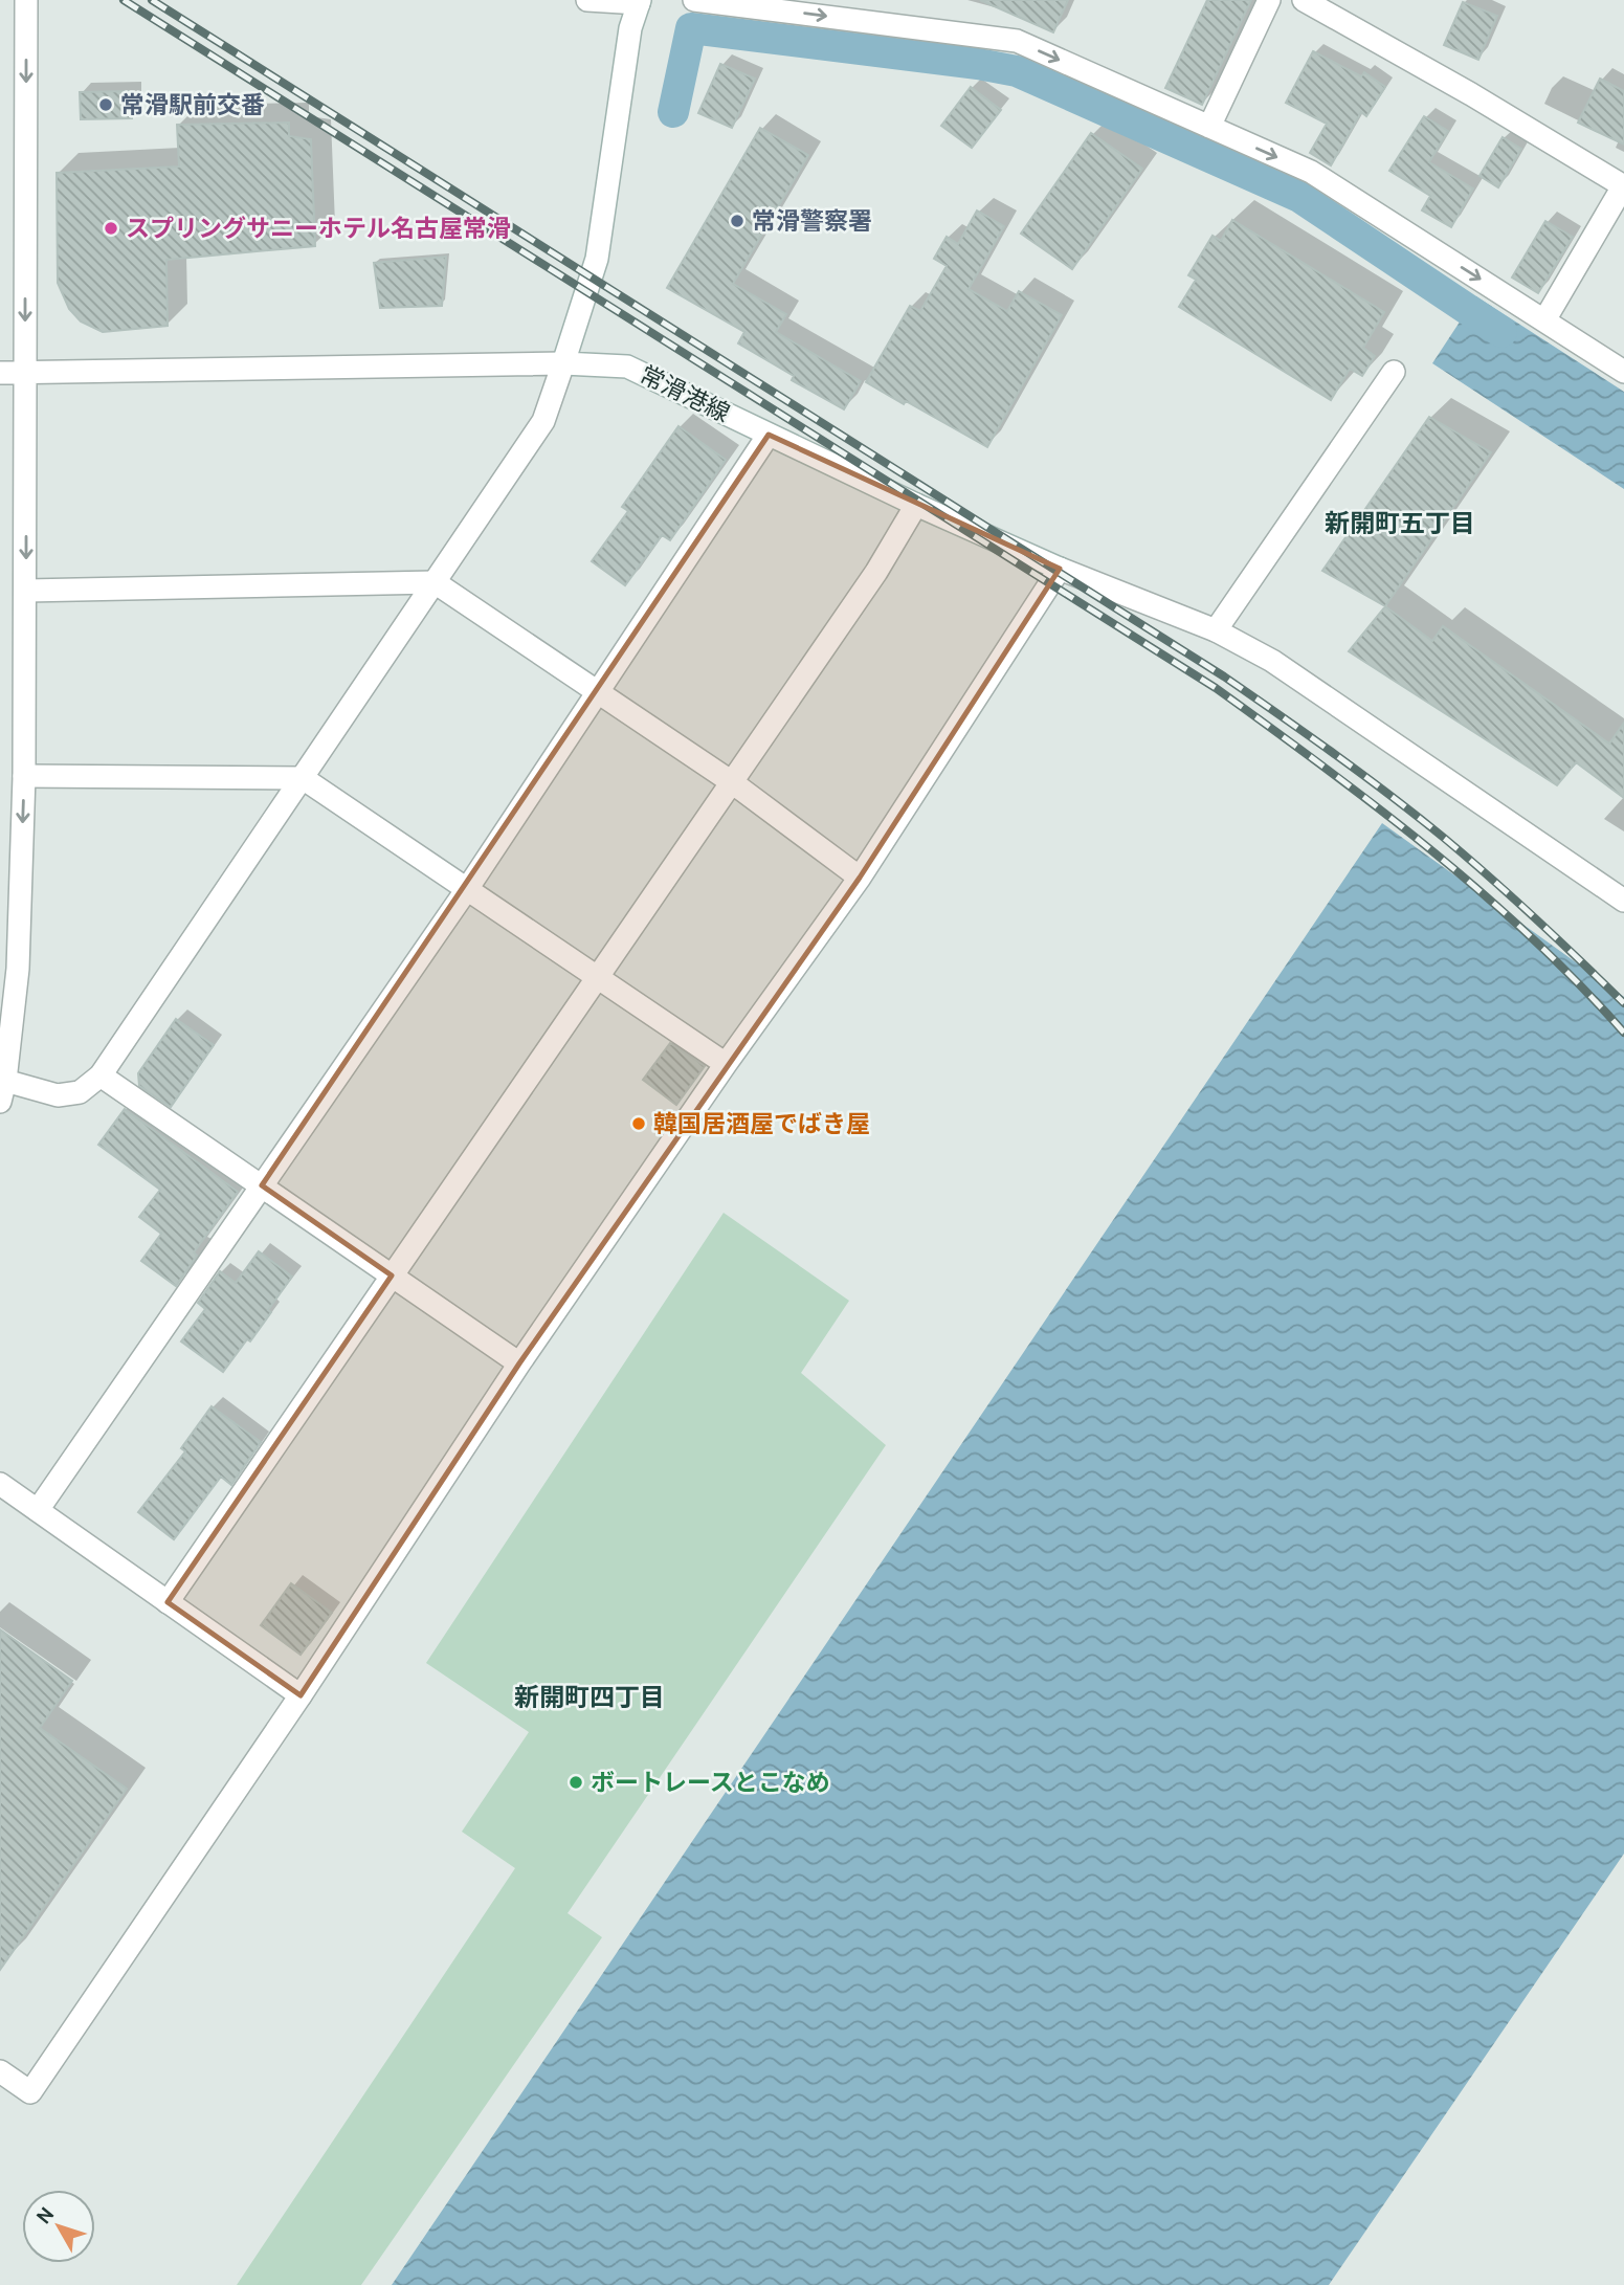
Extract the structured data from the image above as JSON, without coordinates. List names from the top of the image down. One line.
{"streets":{"street":["常滑港線"]},"districts":["新開町五丁目","新開町四丁目"],"places":["常滑駅前交番","常滑警察署","スプリングサニーホテル名古屋常滑","韓国居酒屋でばき屋","ボートレースとこなめ"],"north":"top left"}
